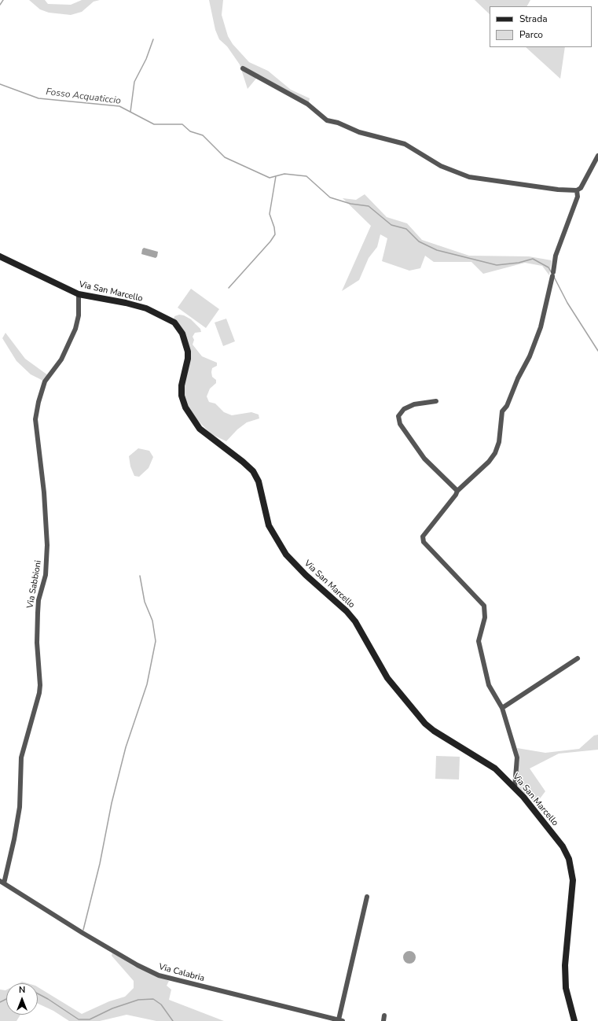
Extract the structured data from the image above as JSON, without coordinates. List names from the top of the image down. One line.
{"streets":{"main road":["Via San Marcello"],"street":["Via Sabbioni","Via Calabria"]},"crossings":[["Via San Marcello","Via Sabbioni"],["Via Sabbioni","Via Calabria"]],"water":["Fosso Acquaticcio"],"legend":["Strada","Parco"],"north":"top"}
